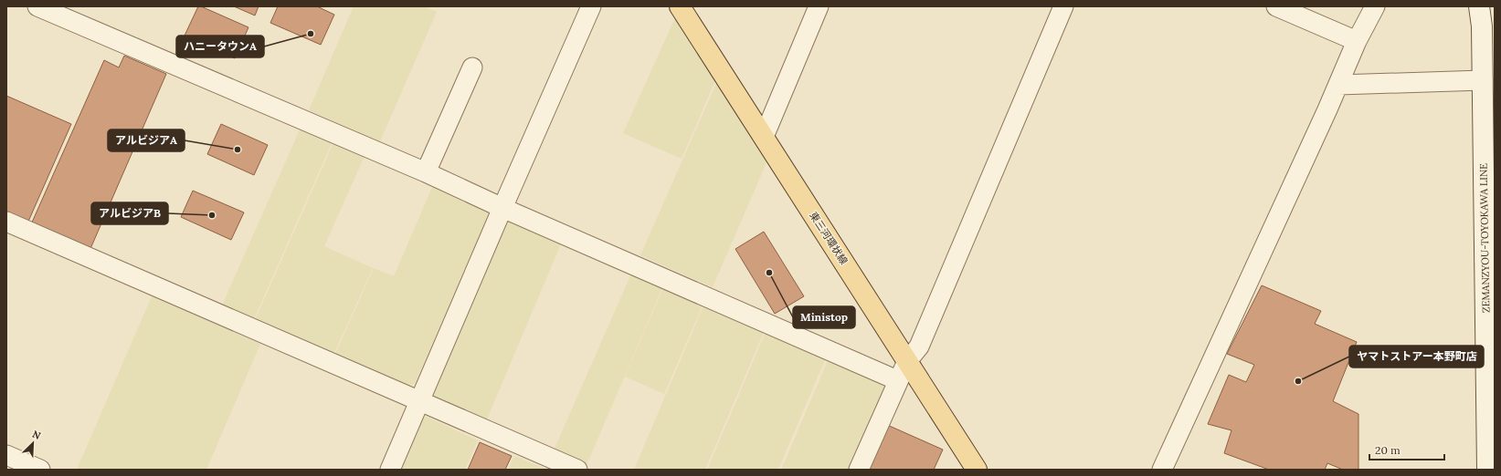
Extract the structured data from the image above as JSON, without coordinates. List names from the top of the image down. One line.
{"streets":{"main road":["東三河環状線","ZEMANZYOU-TOYOKAWA LINE"]},"places":["ハニータウンA","アルビジアA","アルビジアB","Ministop","ヤマトストアー本野町店"],"scale_bar":"20 m","north":"top right"}
